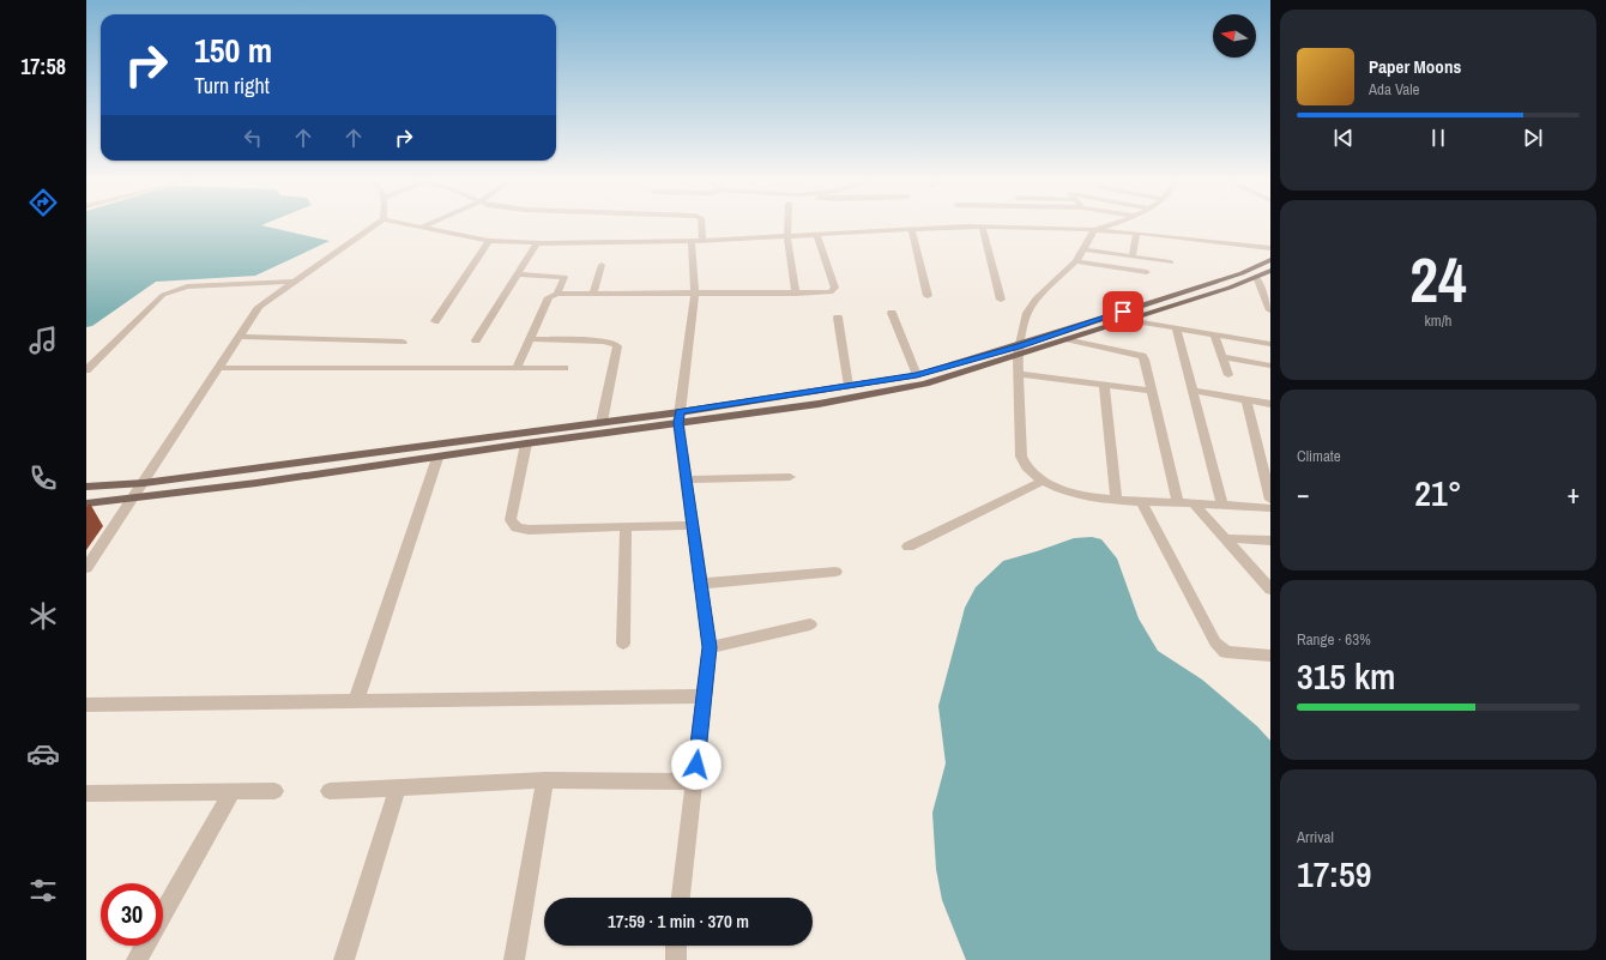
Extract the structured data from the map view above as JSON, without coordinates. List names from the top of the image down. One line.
{"north":"left","page":{"tabs":"17:58","turn":["150 m","Turn right"],"song":["Paper Moons","Ada Vale"],"tile":[["24","km/h"],"Climate",["Range · 63%","315 km"],["Arrival","17:59"]],"heat":["−","21°","+"],"limit":"30","trip":"17:59 · 1 min · 370 m"}}
